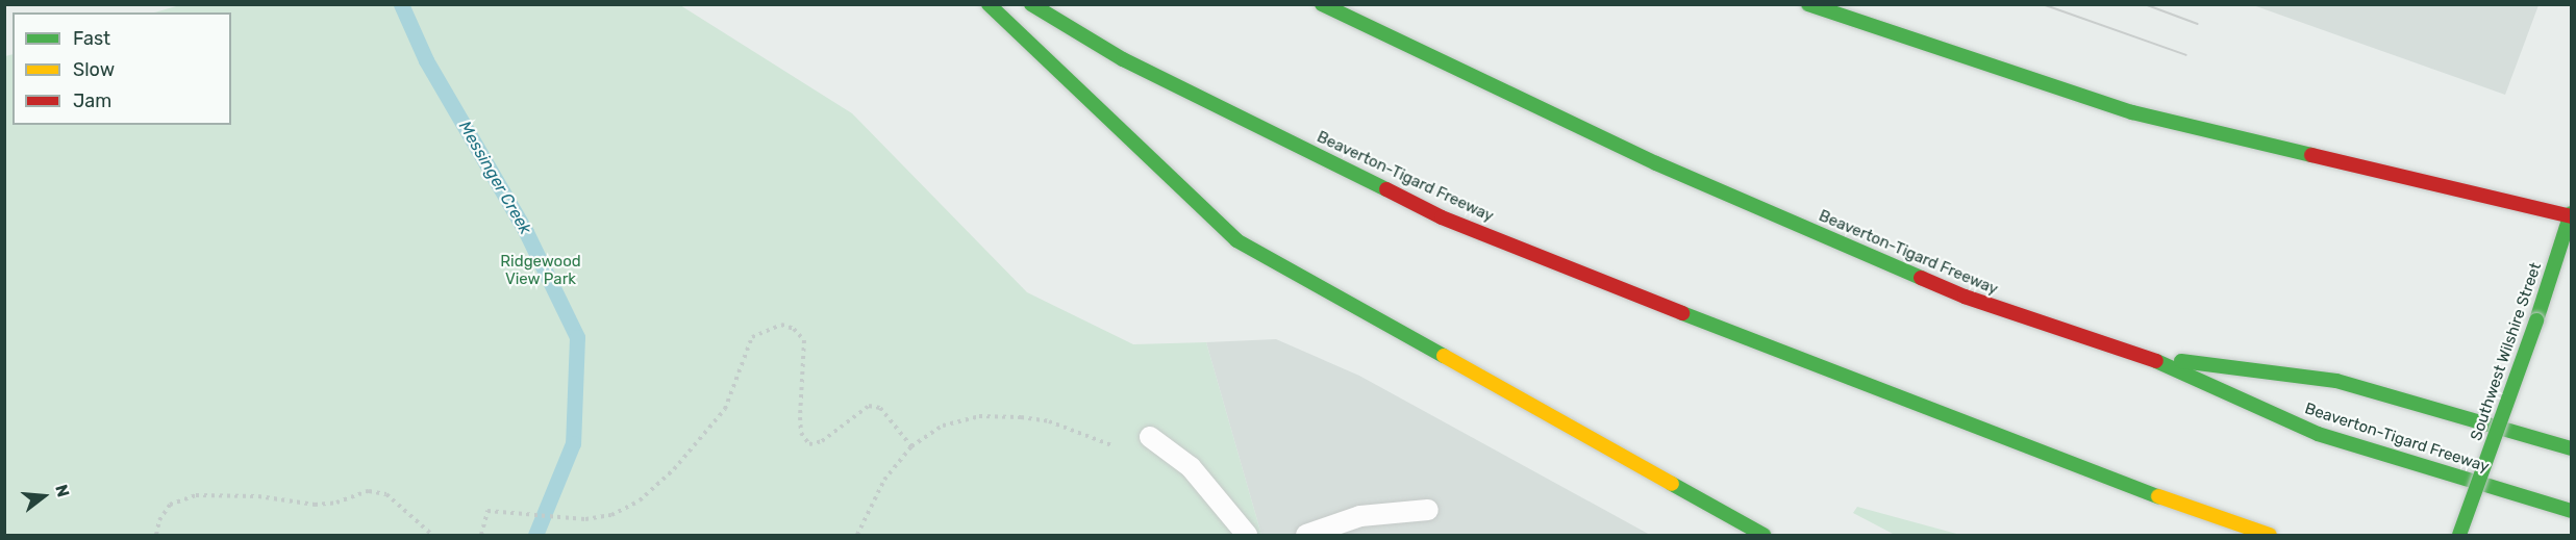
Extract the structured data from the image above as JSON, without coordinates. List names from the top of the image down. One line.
{"streets":{"main road":["Beaverton-Tigard Freeway","Southwest Wilshire Street"]},"water":["Messinger Creek"],"parks":["Ridgewood View Park"],"legend":["Fast","Slow","Jam"],"north":"right"}
